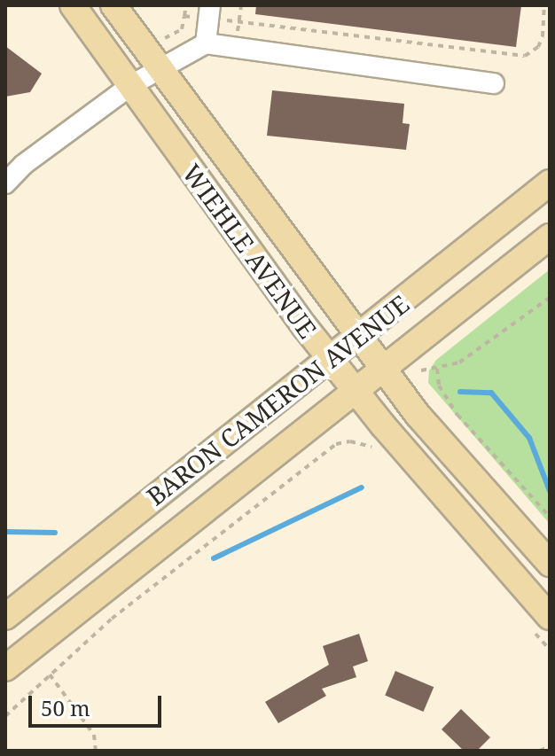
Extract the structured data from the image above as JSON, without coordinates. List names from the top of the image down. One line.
{"streets":{"main road":["WIEHLE AVENUE","BARON CAMERON AVENUE"]},"crossings":[["WIEHLE AVENUE","BARON CAMERON AVENUE"]],"scale_bar":"50 m"}
